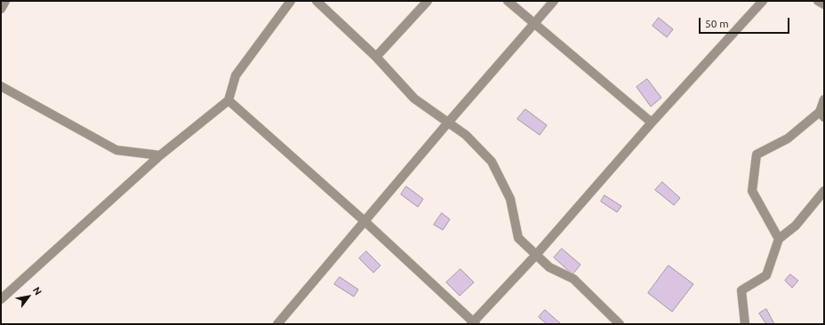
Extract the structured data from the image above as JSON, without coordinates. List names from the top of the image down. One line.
{"scale_bar":"50 m","north":"top right"}
